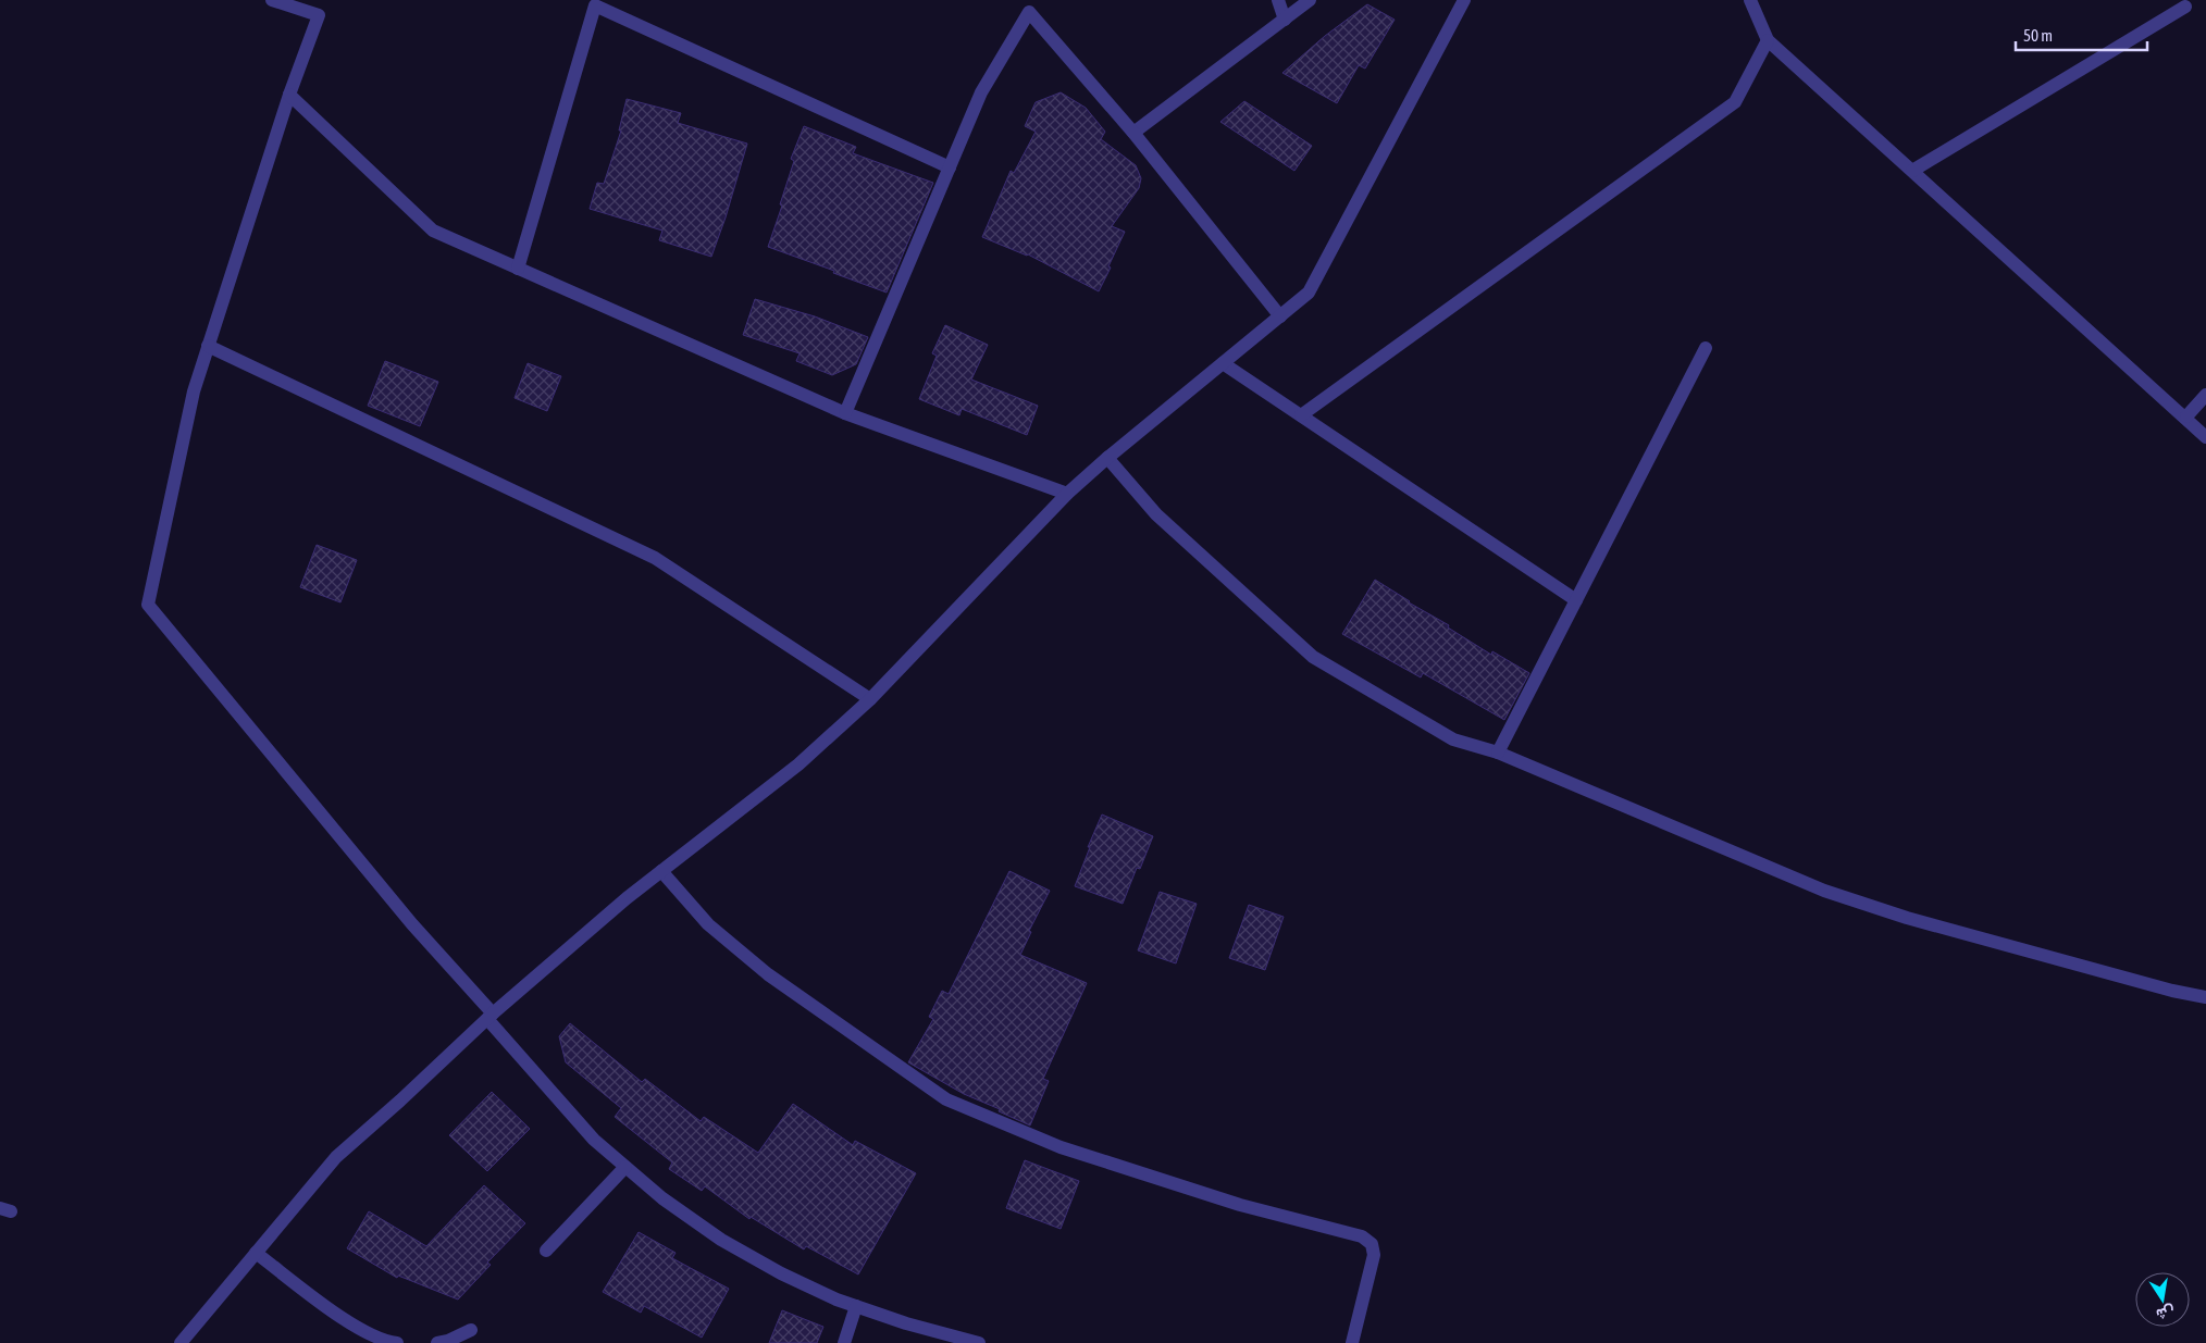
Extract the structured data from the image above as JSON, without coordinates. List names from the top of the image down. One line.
{"scale_bar":"50 m","north":"bottom"}
